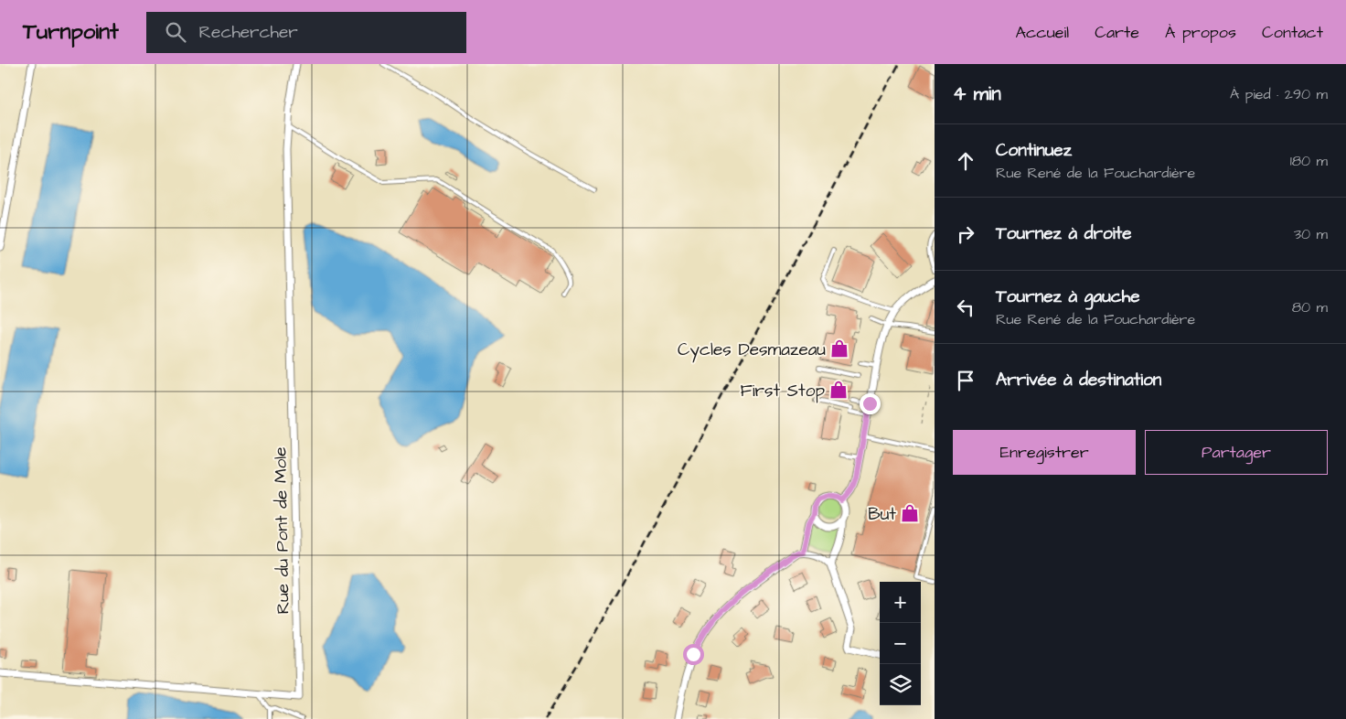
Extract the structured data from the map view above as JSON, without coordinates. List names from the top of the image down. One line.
{"streets":{"street":["Rue du Pont de Mole"]},"places":{"shop":["Cycles Desmazeau","First Stop","But"]},"page":{"header":"Turnpoint","search":"Rechercher","nav":["Accueil","Carte","À propos","Contact"],"heading":["4 min","À pied · 290 m"],"list":[["Continuez","Rue René de la Fouchardière","180 m"],["Tournez à droite","30 m"],["Tournez à gauche","Rue René de la Fouchardière","80 m"],"Arrivée à destination"],"buttons":["Enregistrer","Partager"],"map_buttons":["+","−"]}}
